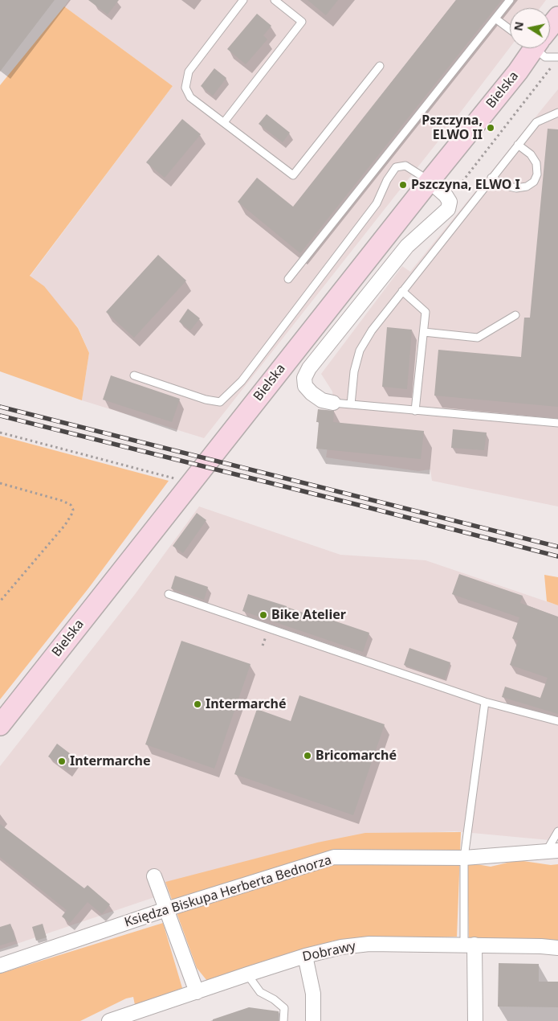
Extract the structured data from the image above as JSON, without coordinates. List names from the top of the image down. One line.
{"streets":{"main road":["Bielska"],"street":["Księdza Biskupa Herberta Bednorza","Dobrawy"]},"places":["Pszczyna, ELWO II","Pszczyna, ELWO I","Bike Atelier","Intermarché","Bricomarché","Intermarche"],"north":"left"}
